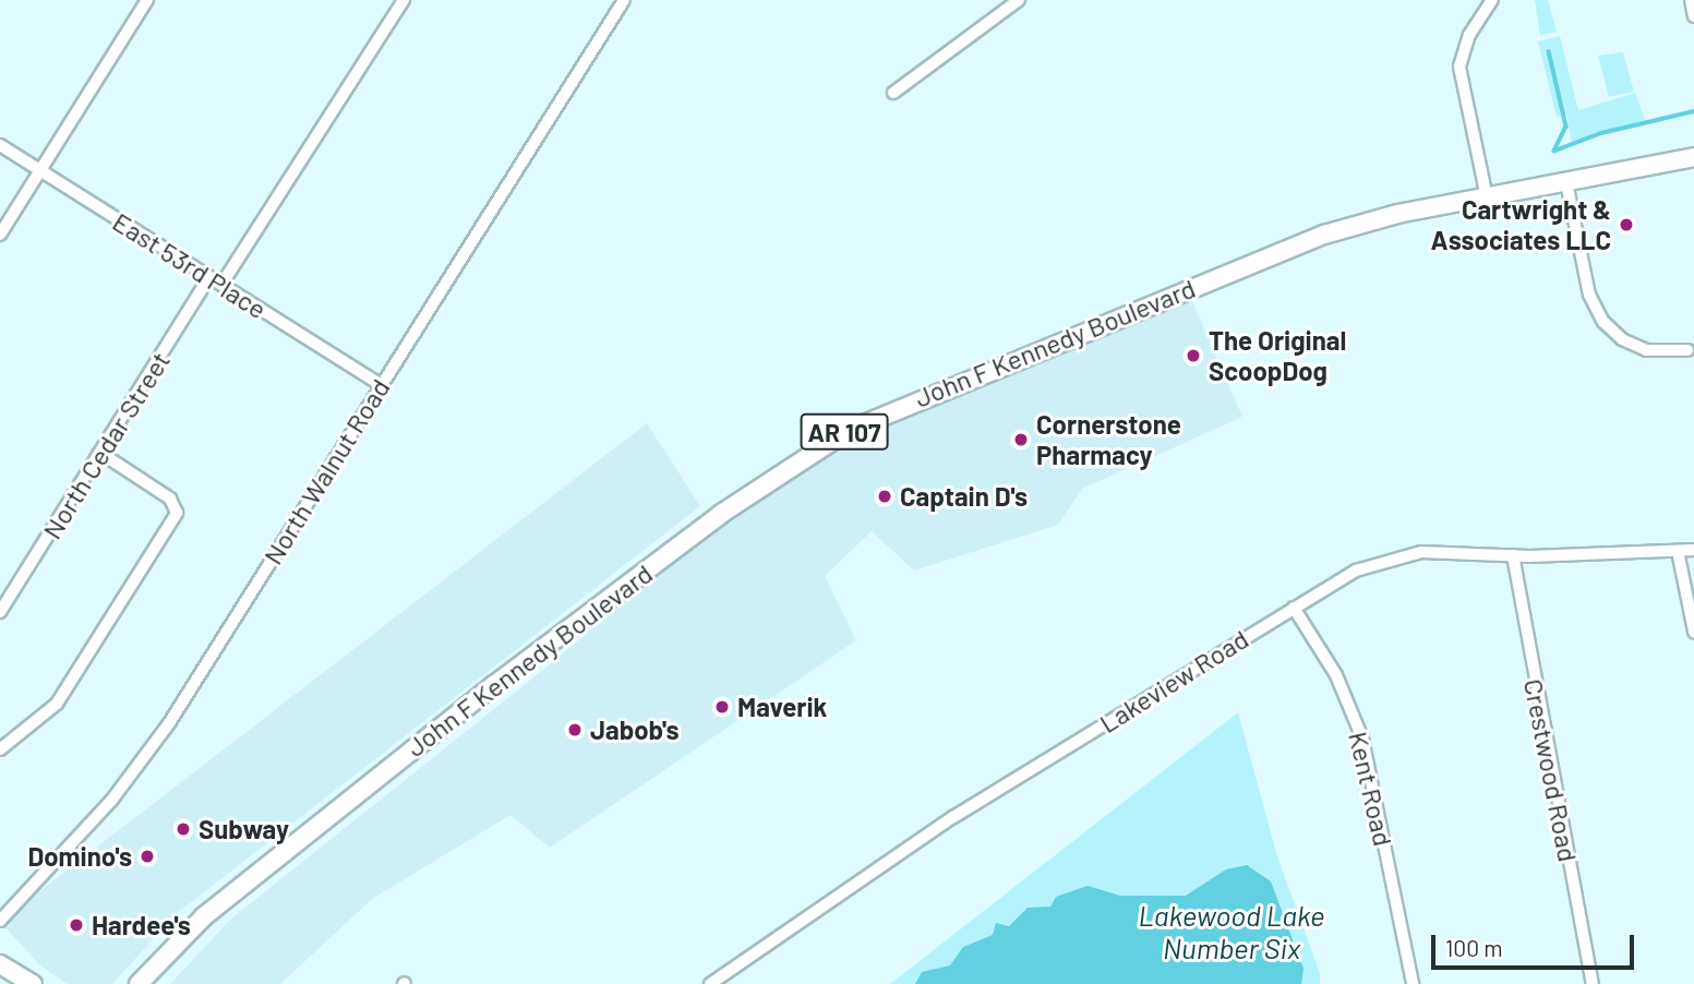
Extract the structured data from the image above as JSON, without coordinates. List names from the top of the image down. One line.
{"streets":{"main road":["John F Kennedy Boulevard","AR 107"],"street":["East 53rd Place","North Cedar Street","North Walnut Road","Lakeview Road","Crestwood Road","Kent Road"]},"crossings":[["East 53rd Place","North Cedar Street"],["East 53rd Place","North Walnut Road"],["Lakeview Road","Crestwood Road"],["Lakeview Road","Kent Road"]],"water":["Lakewood Lake Number Six"],"places":["Cartwright & Associates LLC","The Original ScoopDog","Cornerstone Pharmacy","Captain D's","Maverik","Jabob's","Subway","Domino's","Hardee's"],"scale_bar":"100 m"}
